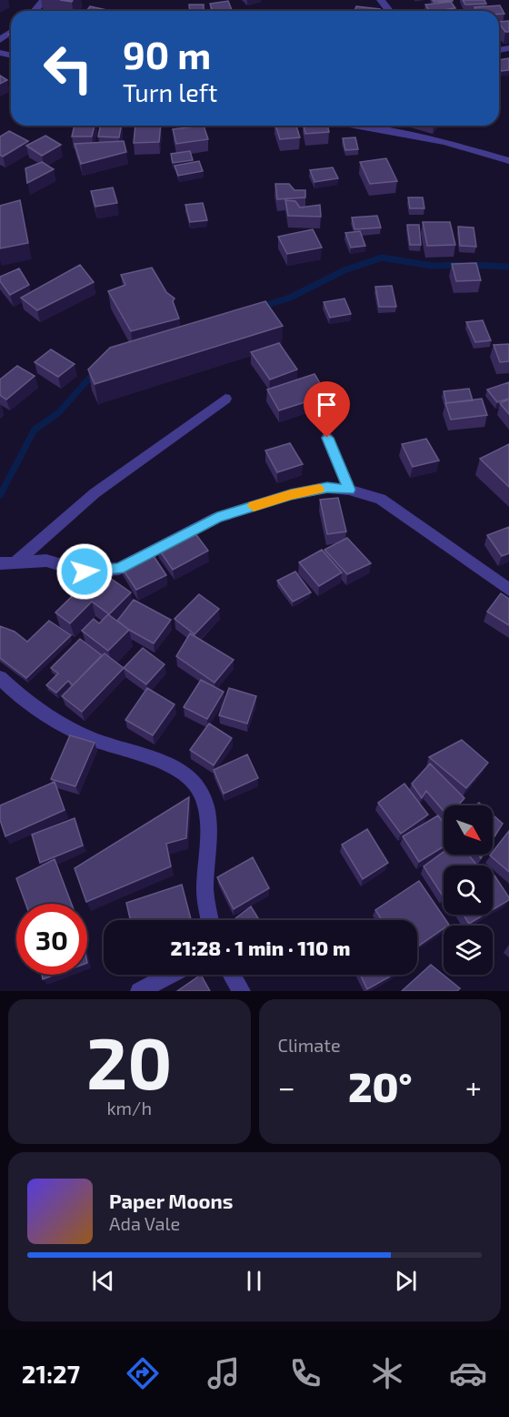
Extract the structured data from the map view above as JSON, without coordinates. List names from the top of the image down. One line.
{"north":"bottom right","page":{"turn":["90 m","Turn left"],"limit":"30","trip":"21:28 · 1 min · 110 m","tile":[["20","km/h"],"Climate"],"heat":["−","20°","+"],"song":["Paper Moons","Ada Vale"],"tabs":"21:27"}}
